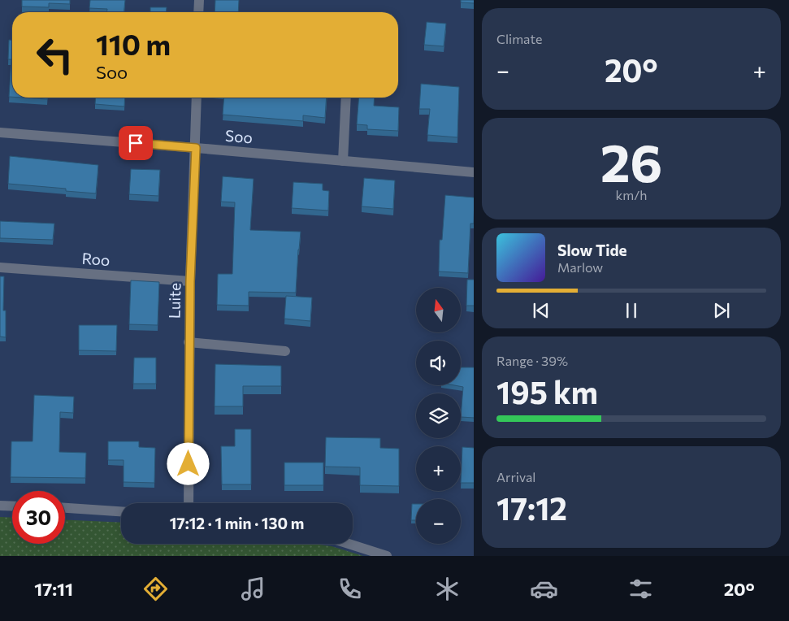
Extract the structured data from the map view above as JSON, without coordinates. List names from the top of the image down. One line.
{"streets":{"street":["Soo","Roo","Luite"]},"crossings":[["Soo","Luite"],["Roo","Luite"]],"north":"top","page":{"tile":["Climate",["26","km/h"],["Range · 39%","195 km"],["Arrival","17:12"]],"turn":["110 m","Soo"],"heat":["−","20°","+"],"song":["Slow Tide","Marlow"],"map_buttons":["+","−"],"limit":"30","trip":"17:12 · 1 min · 130 m","tabs":["17:11","20°"]}}
